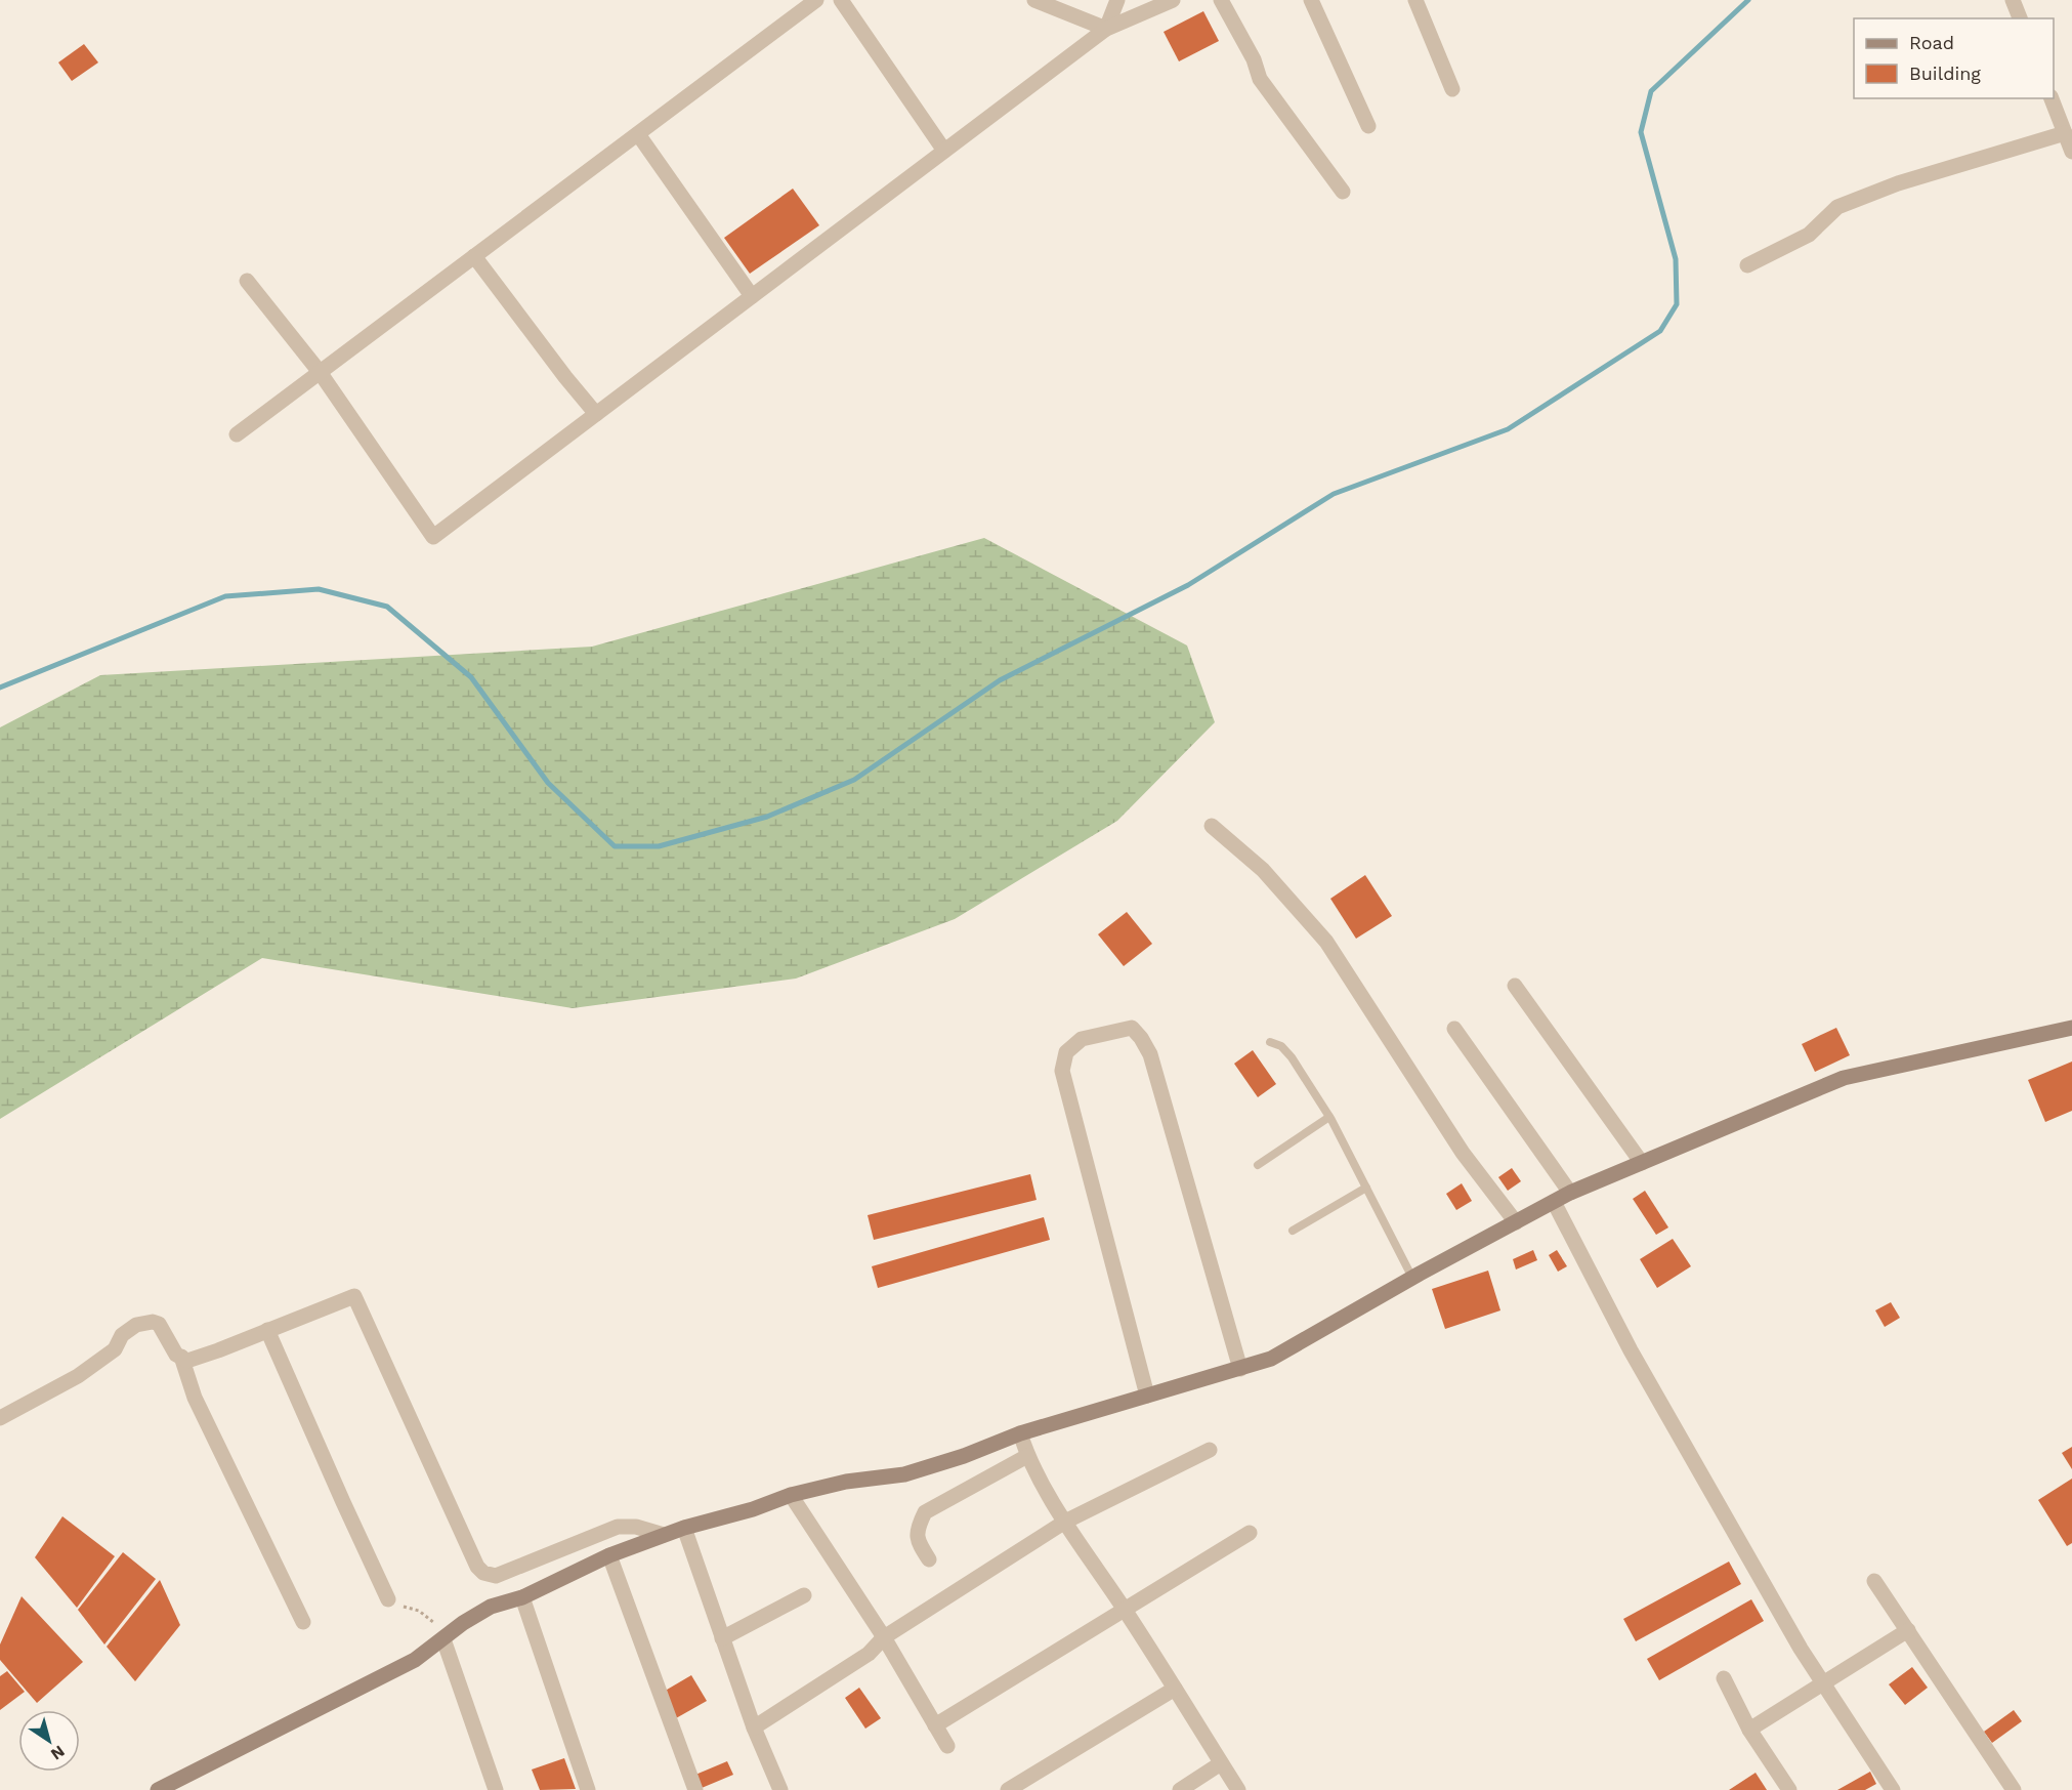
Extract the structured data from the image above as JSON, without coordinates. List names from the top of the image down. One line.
{"legend":["Road","Building"],"north":"bottom right"}
